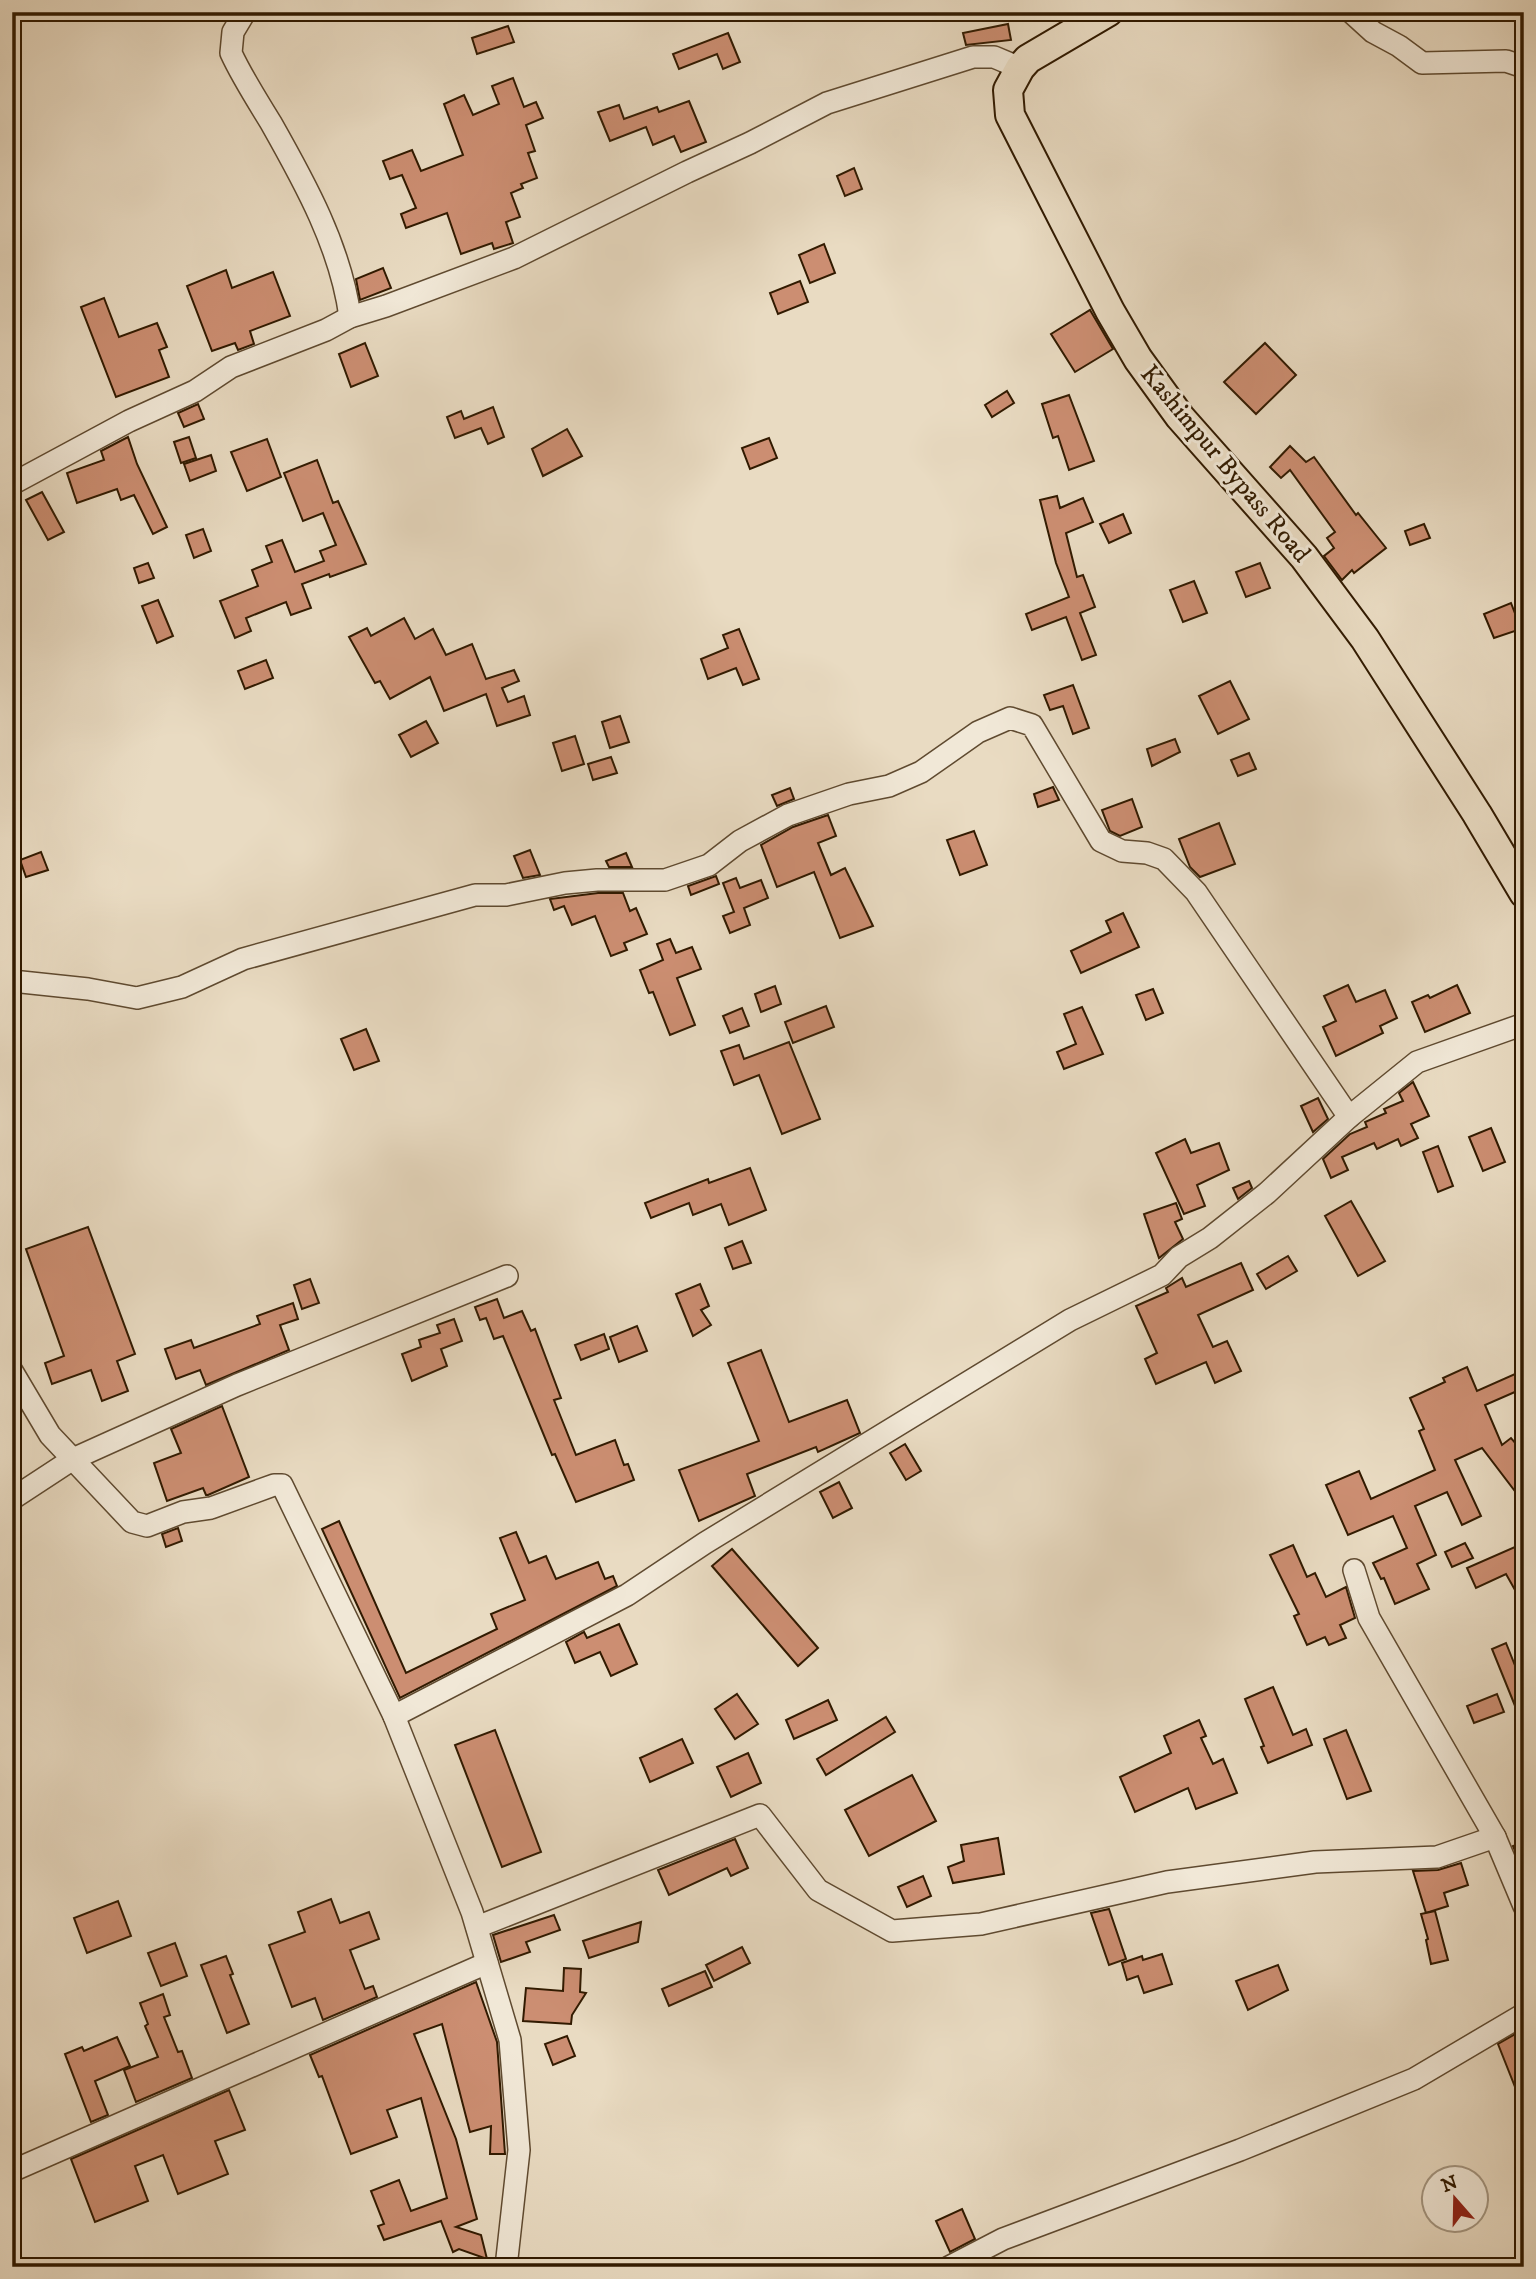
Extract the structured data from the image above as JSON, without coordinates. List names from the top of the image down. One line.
{"streets":{"main road":["Kashimpur Bypass Road"]},"north":"top"}
